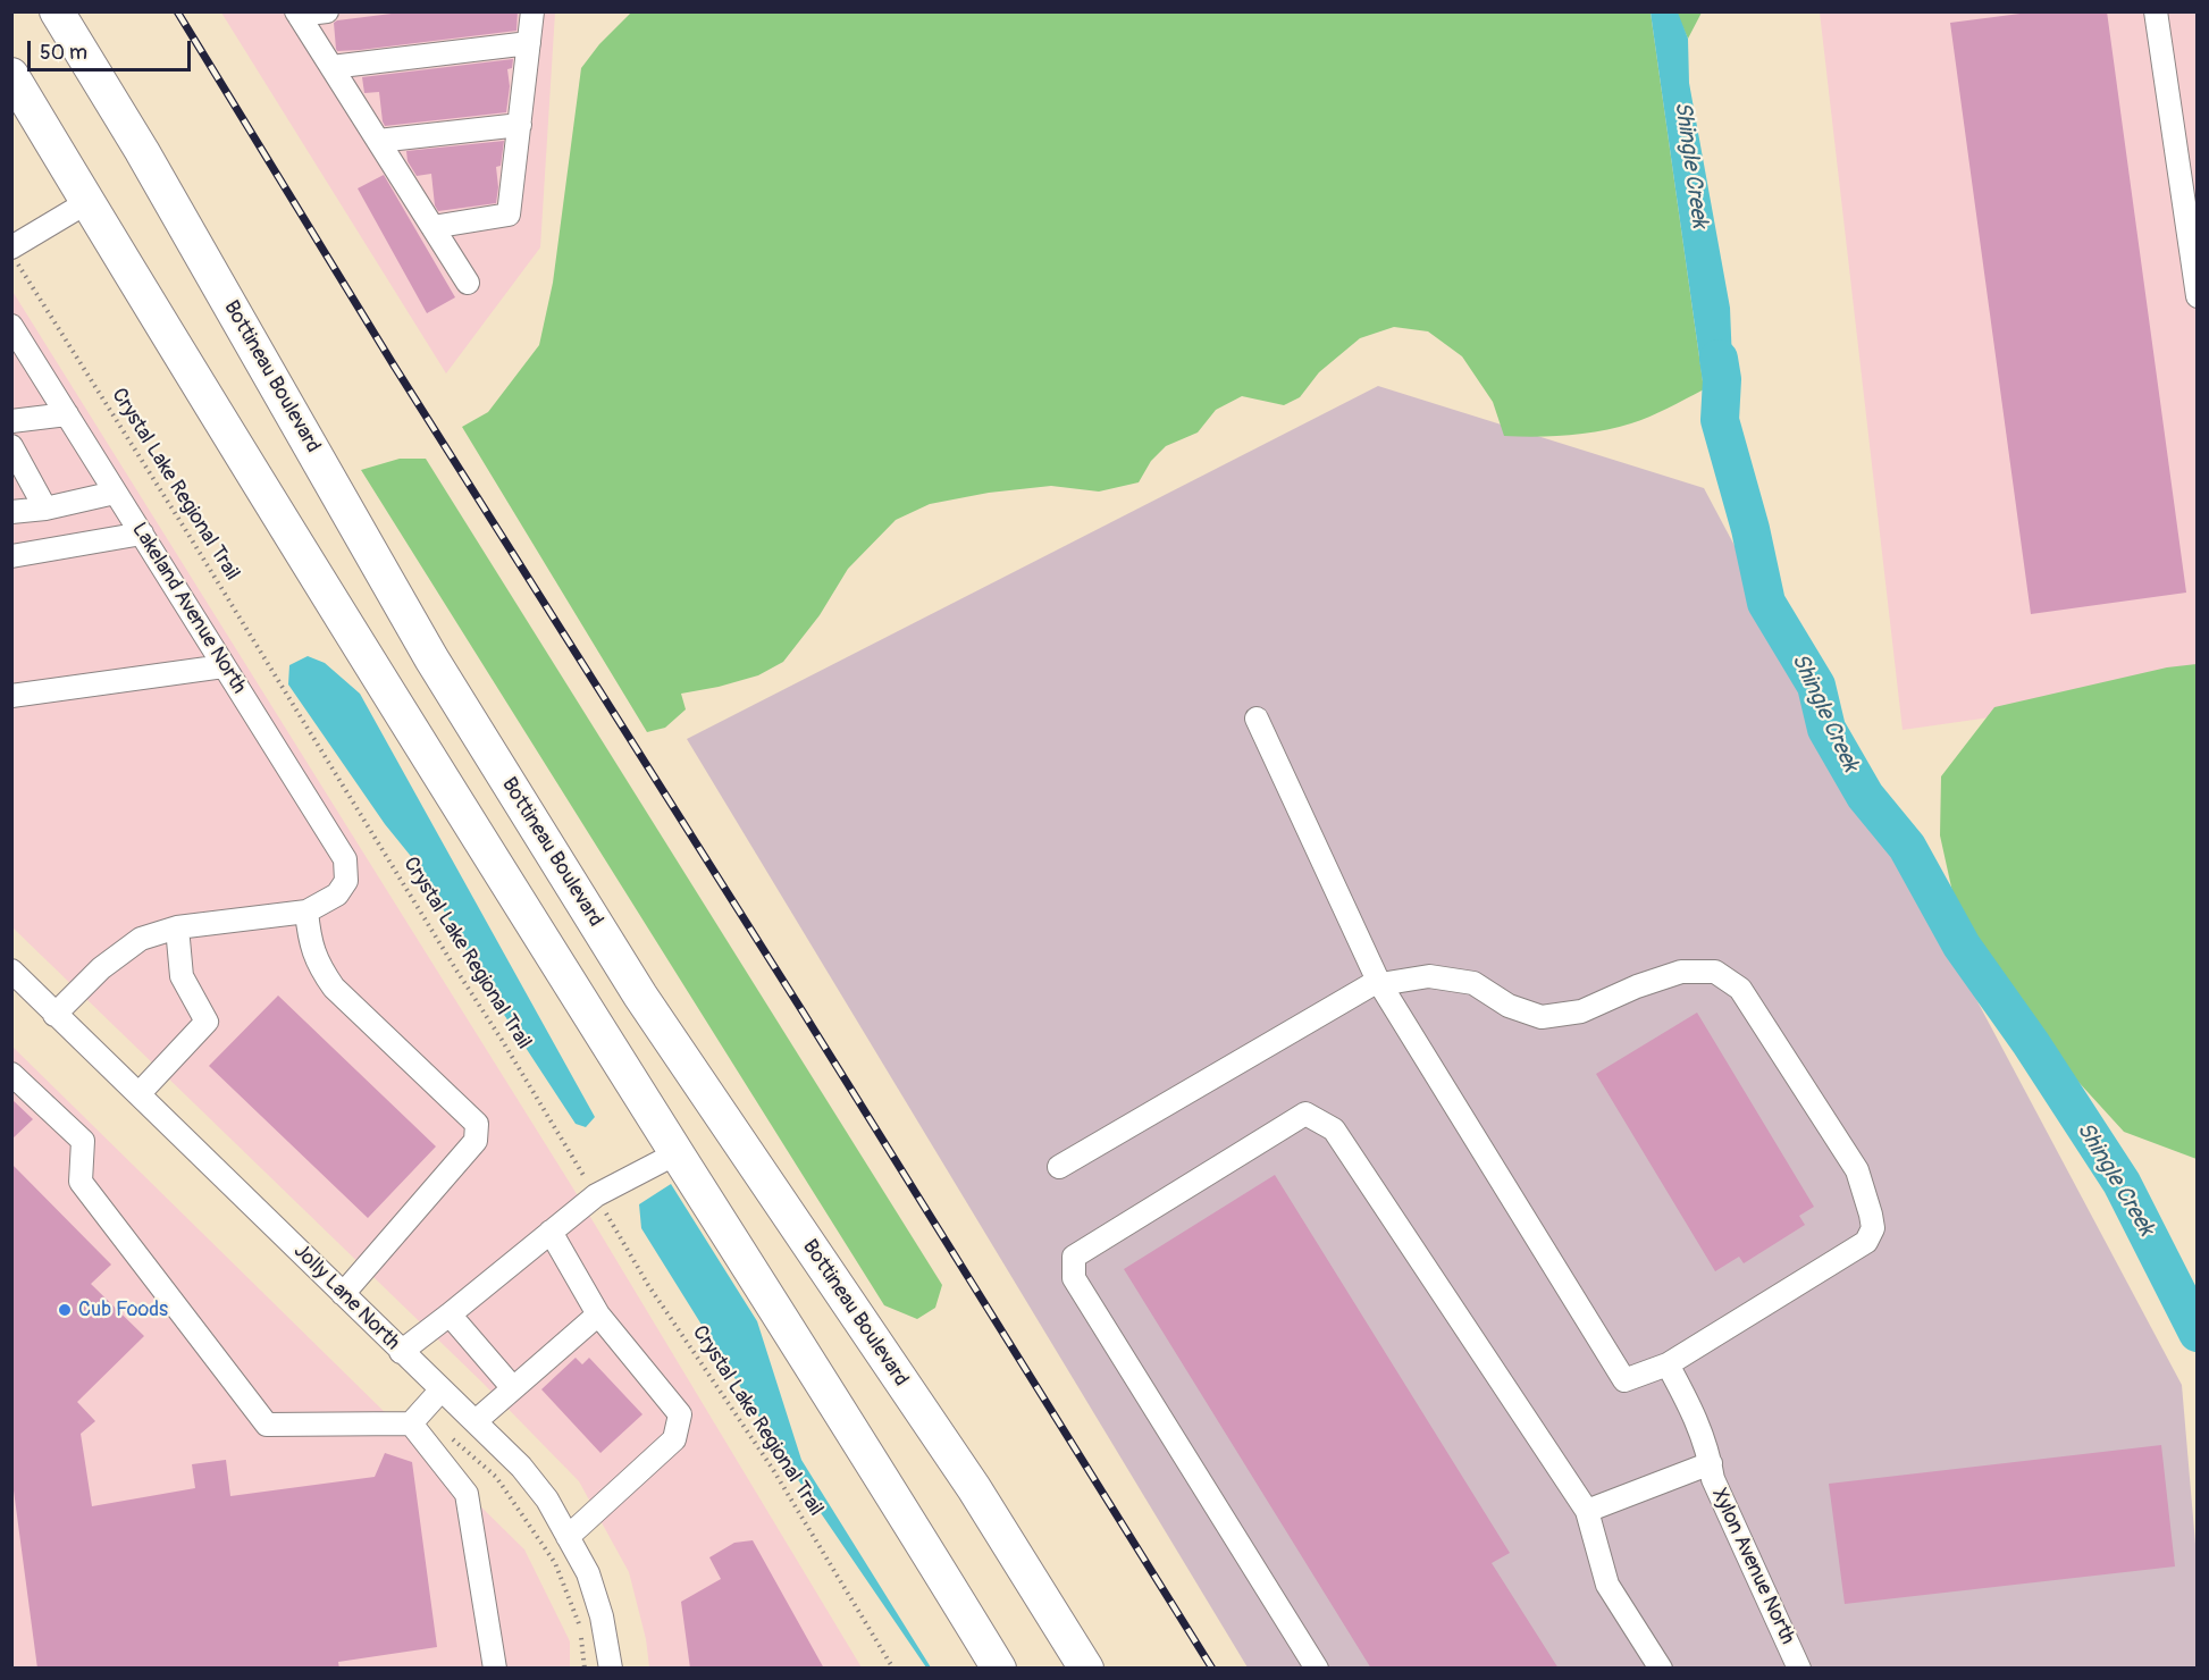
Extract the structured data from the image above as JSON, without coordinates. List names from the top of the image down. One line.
{"streets":{"highway":["Bottineau Boulevard"],"street":["Lakeland Avenue North","Jolly Lane North","Xylon Avenue North"],"path":["Crystal Lake Regional Trail"]},"water":["Shingle Creek"],"places":["Cub Foods"],"scale_bar":"50 m"}
